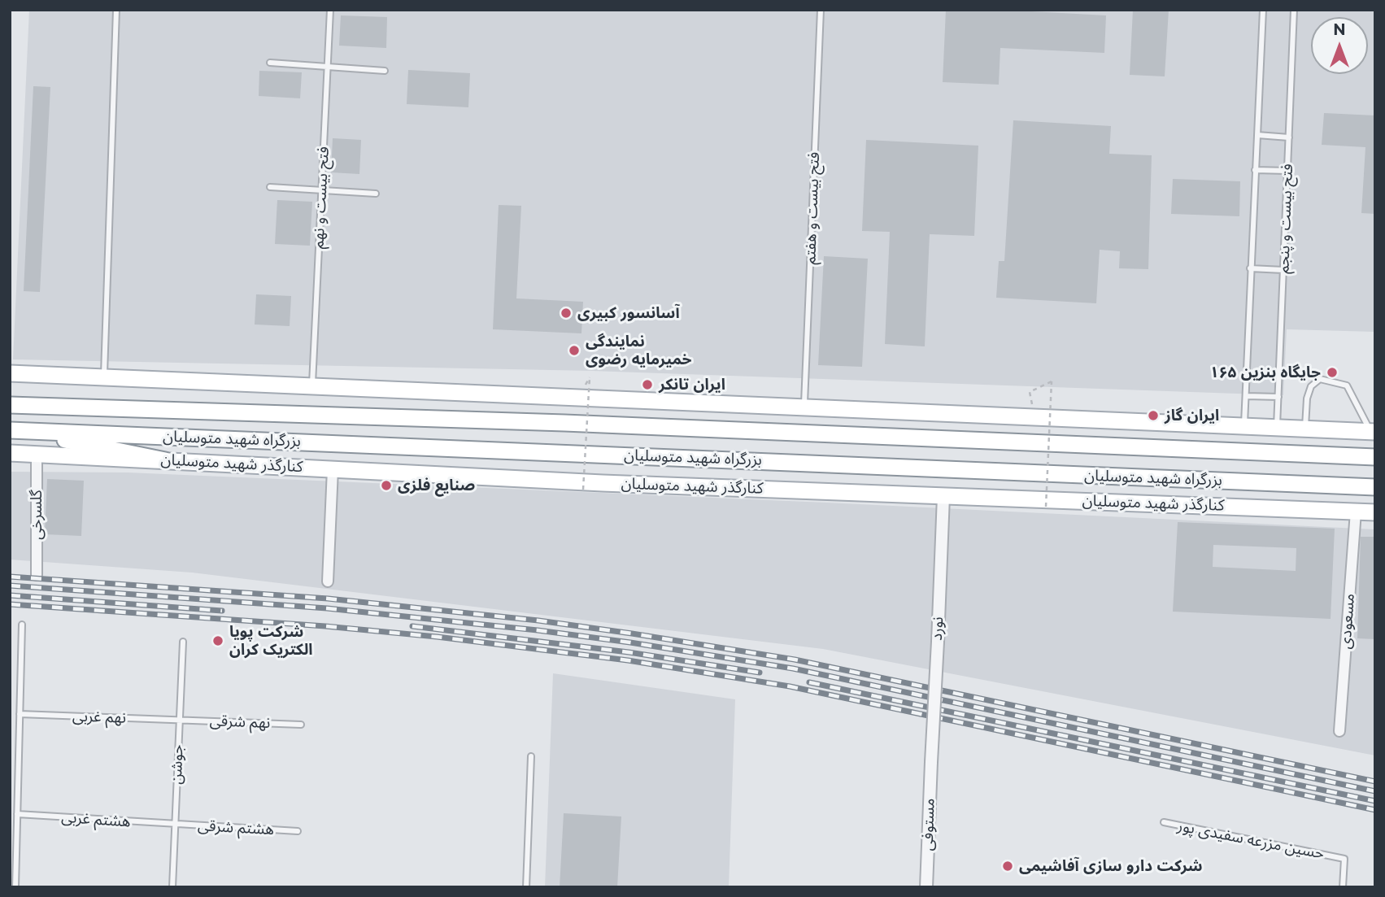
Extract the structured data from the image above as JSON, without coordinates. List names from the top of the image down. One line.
{"streets":{"main road":["بزرگراه شهید متوسلیان","کنارگذر شهید متوسلیان"],"street":["گلسرخی","مسعودی","نورد","مستوفی"],"lane":["فتح بیست و نهم","فتح بیست و هفتم","فتح بیست و پنجم","نهم غربی","نهم شرقی","جوشن","هشتم غربی","هشتم شرقی","حسین مزرعه سفیدی پور"]},"crossings":[["کنارگذر شهید متوسلیان","گلسرخی"],["کنارگذر شهید متوسلیان","مسعودی"],["کنارگذر شهید متوسلیان","نورد"],["نورد","مستوفی"],["نهم غربی","نهم شرقی"],["نهم غربی","جوشن"],["نهم شرقی","جوشن"],["جوشن","هشتم غربی"],["جوشن","هشتم شرقی"],["هشتم غربی","هشتم شرقی"]],"places":["آسانسور کبیری","نمایندگی خمیرمایه رضوی","جایگاه بنزین ۱۶۵","ایران تانکر","ایران گاز","صنایع فلزی","شرکت پویا الکتریک کران","شرکت دارو سازی آفاشیمی"],"north":"top"}
